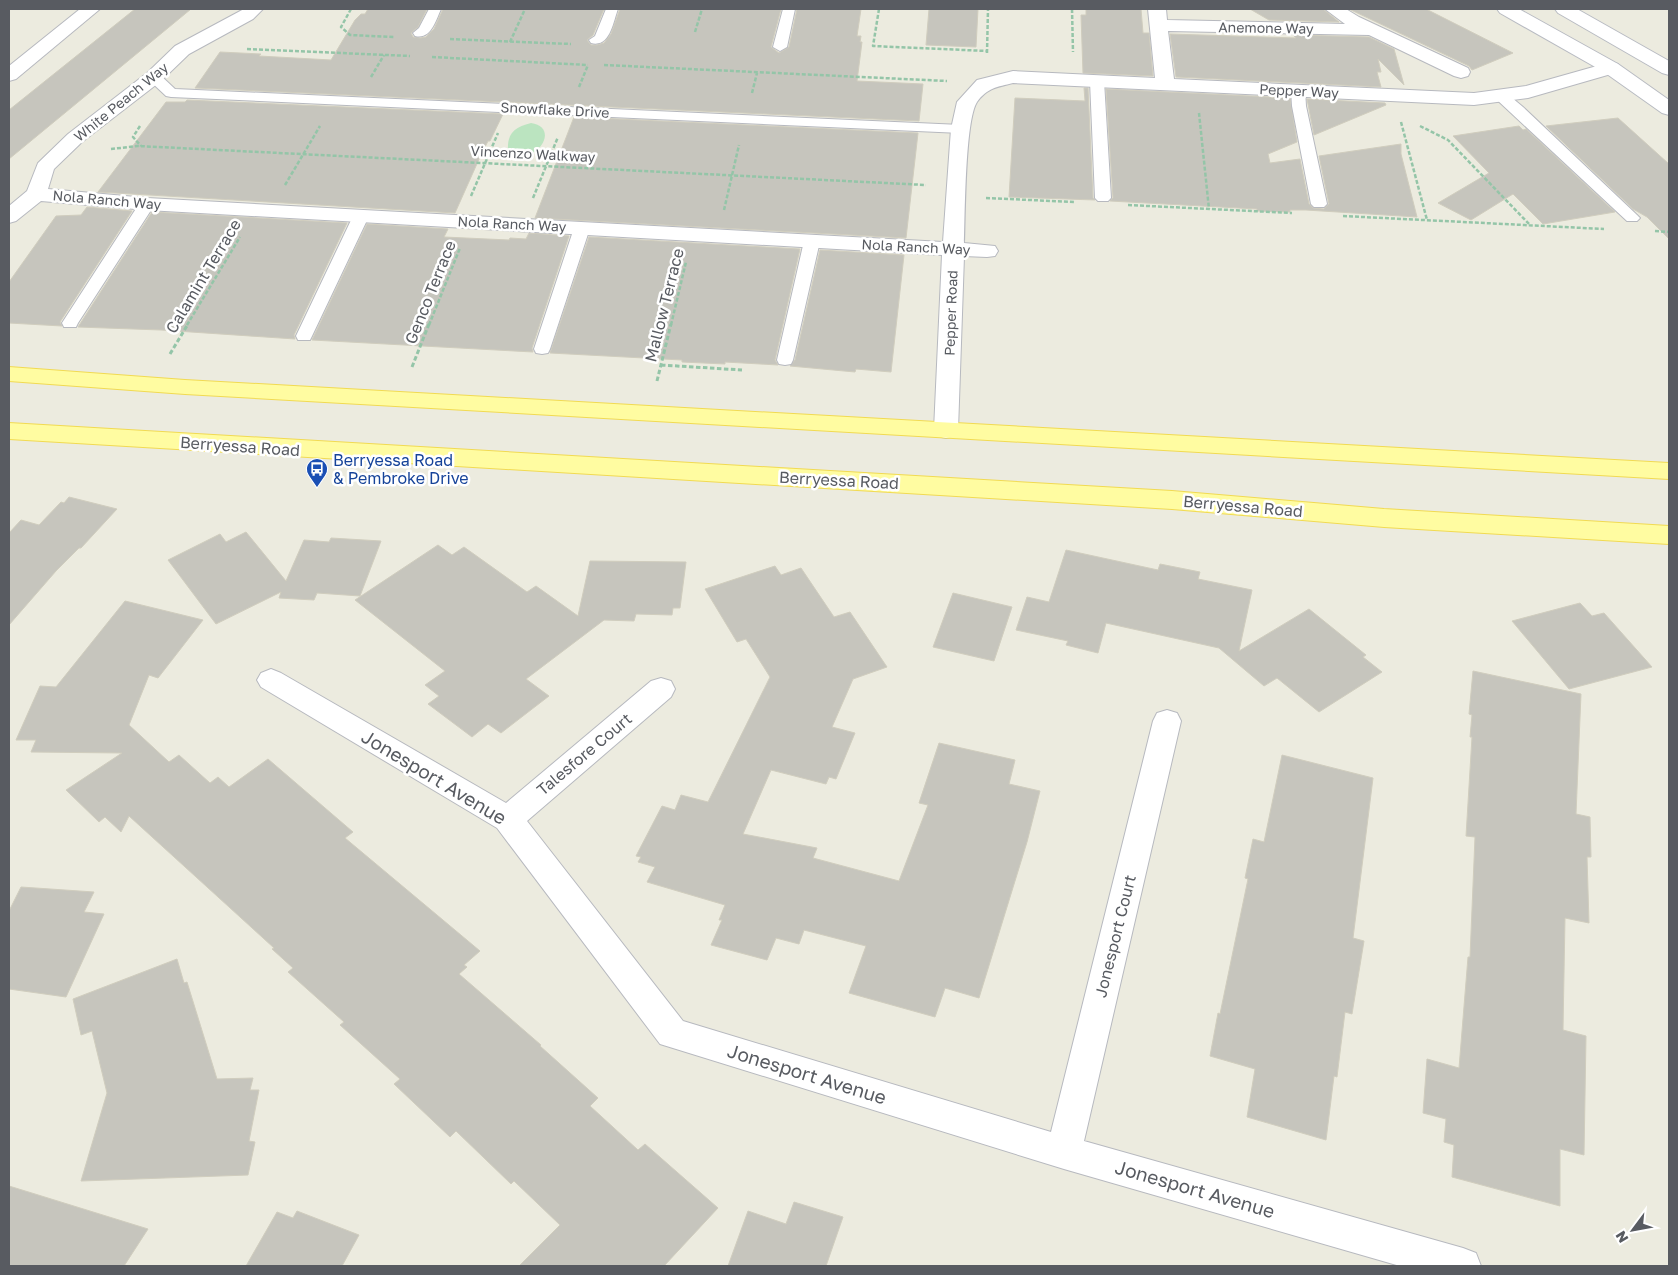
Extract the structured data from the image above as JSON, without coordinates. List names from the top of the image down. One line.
{"streets":{"main road":["Berryessa Road"],"street":["Anemone Way","Pepper Way","White Peach Way","Nola Ranch Way","Pepper Road","Talesfore Court","Jonesport Avenue","Jonesport Court"],"lane":["Snowflake Drive"],"path":["Vincenzo Walkway","Calamint Terrace","Genco Terrace","Mallow Terrace"]},"crossings":[["Pepper Way","Pepper Road"],["White Peach Way","Snowflake Drive"],["White Peach Way","Nola Ranch Way"],["Snowflake Drive","Calamint Terrace"],["Snowflake Drive","Pepper Road"],["Vincenzo Walkway","Calamint Terrace"],["Nola Ranch Way","Calamint Terrace"],["Nola Ranch Way","Mallow Terrace"],["Nola Ranch Way","Pepper Road"],["Talesfore Court","Jonesport Avenue"],["Jonesport Avenue","Jonesport Court"]],"places":{"bus stop":["Berryessa Road & Pembroke Drive"]},"north":"bottom left"}
